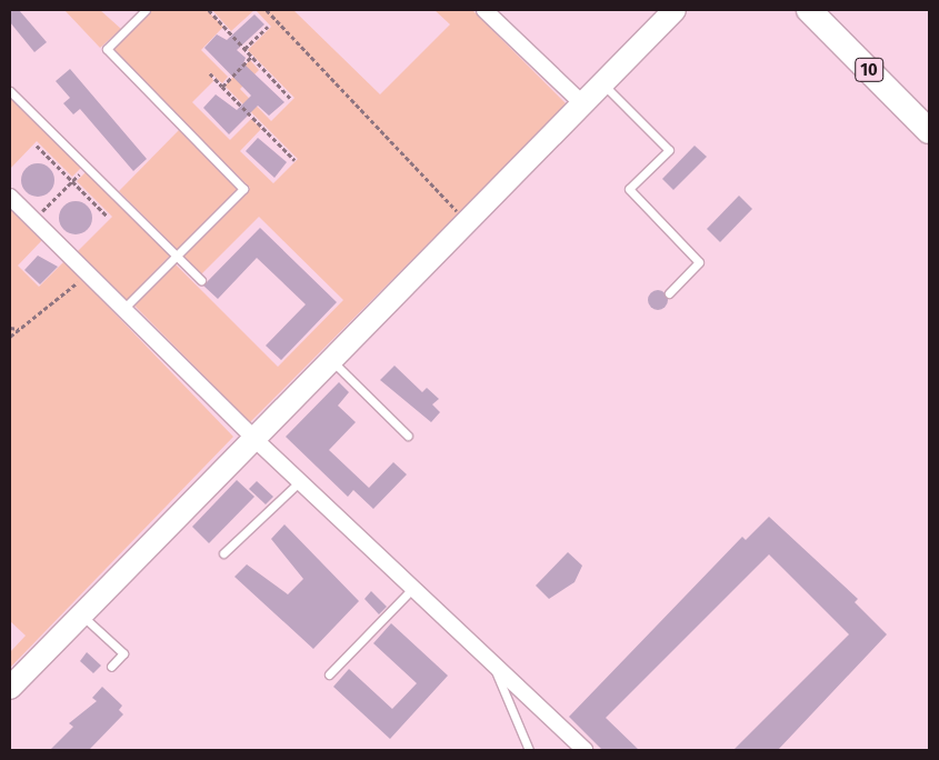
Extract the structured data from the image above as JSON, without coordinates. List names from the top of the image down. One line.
{"streets":{"main road":["10"]}}
